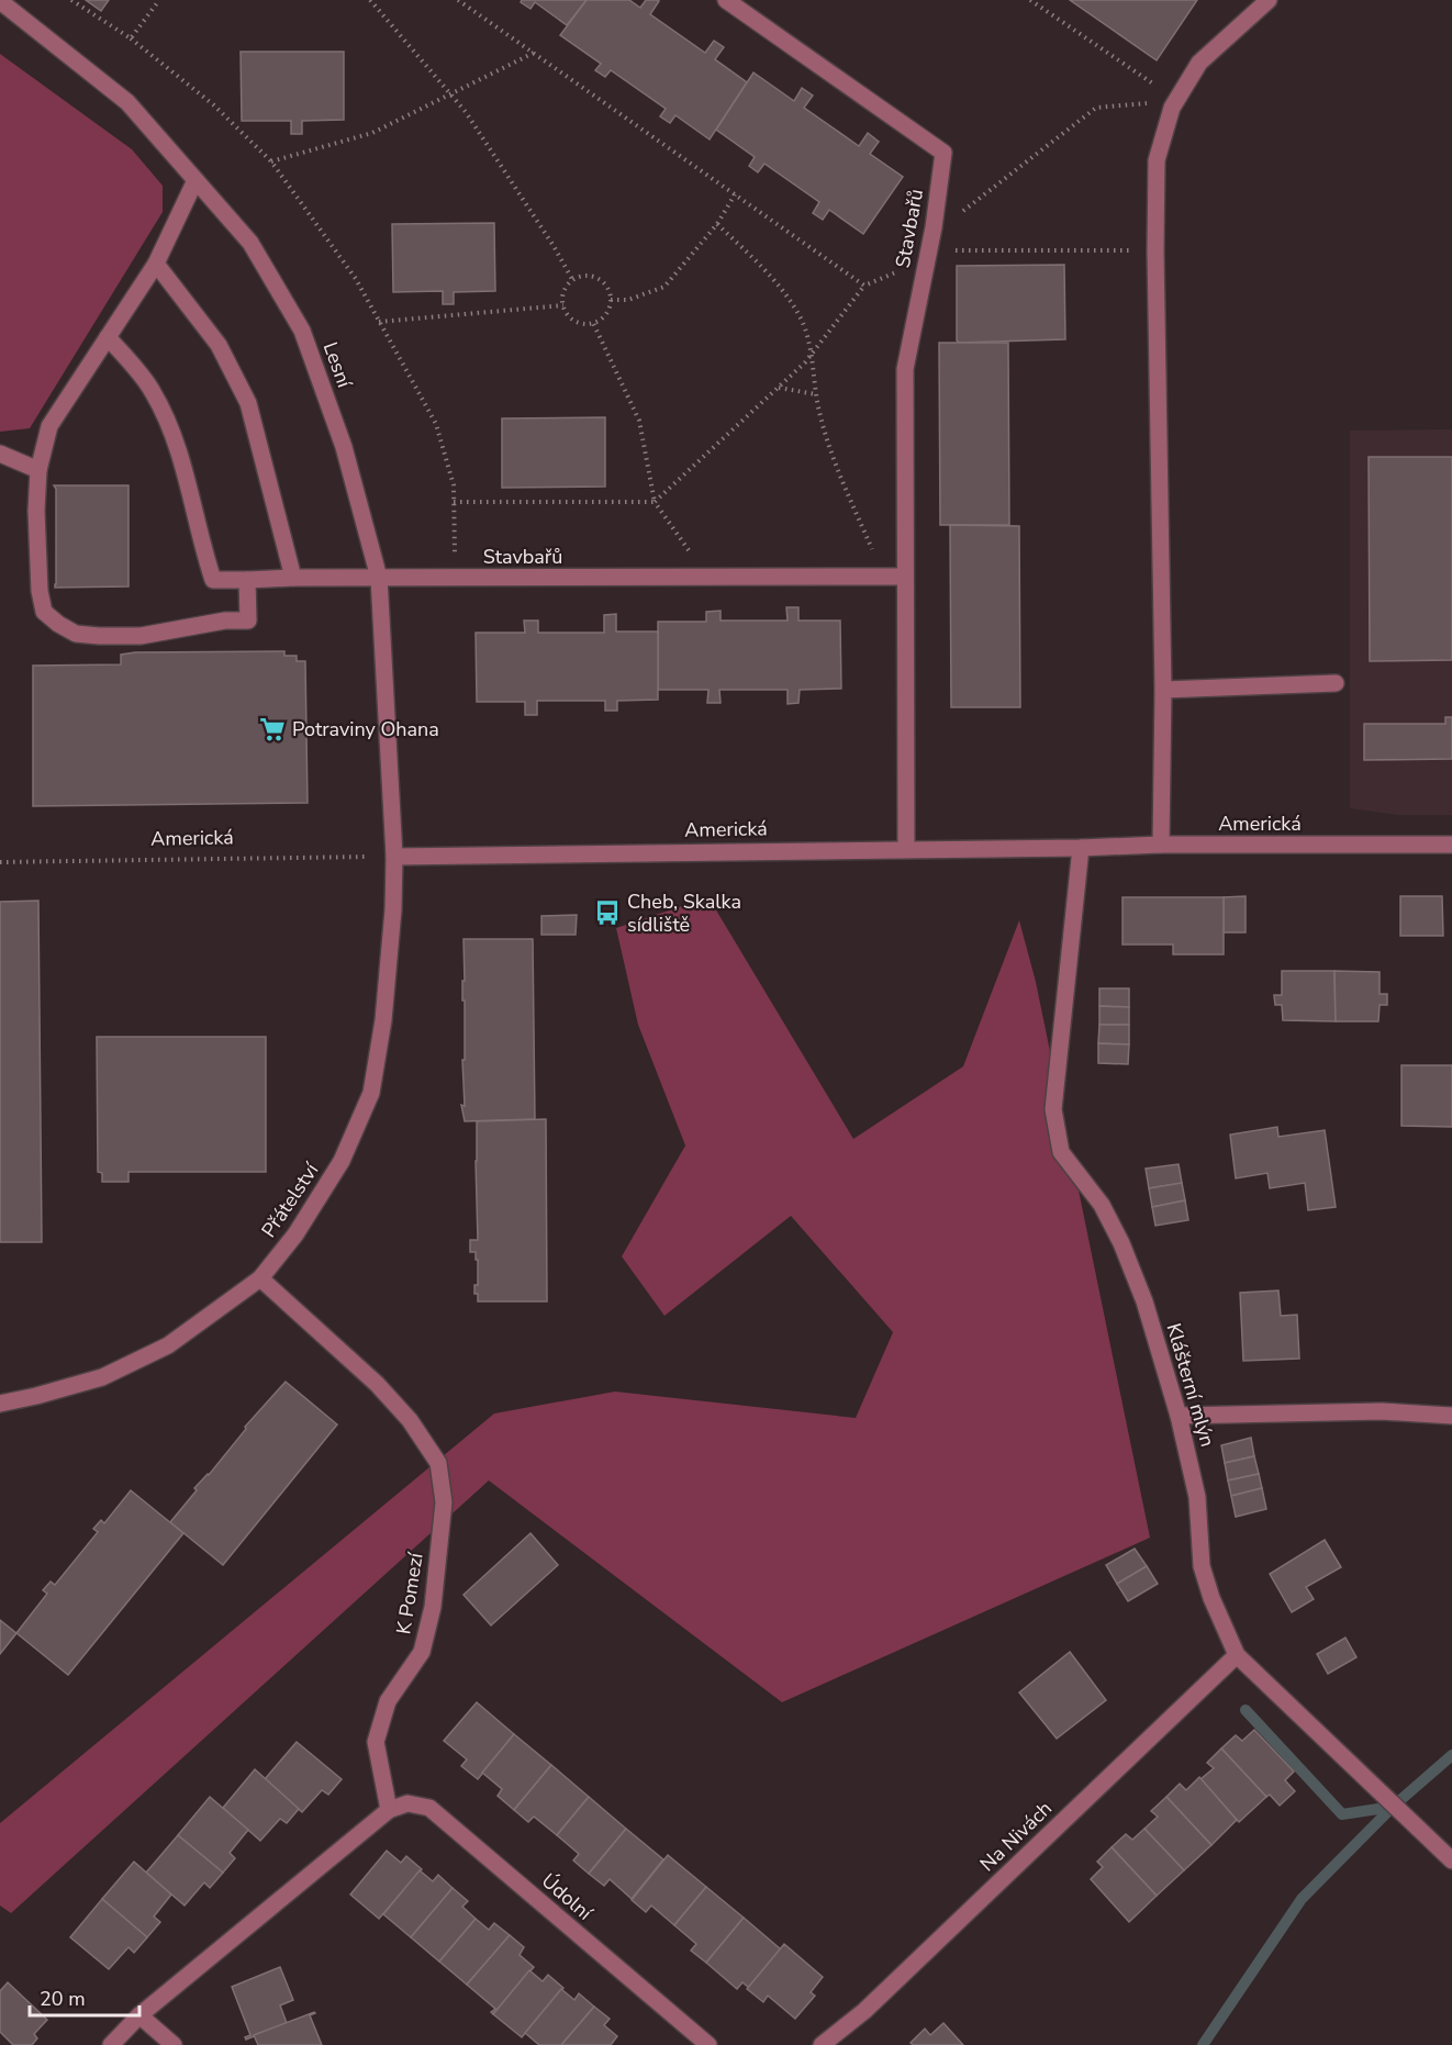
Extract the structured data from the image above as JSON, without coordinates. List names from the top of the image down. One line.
{"streets":{"street":["Stavbařů","Lesní","Americká","Přátelství","Klášterní mlýn","K Pomezí","Na Nivách","Údolní"]},"crossings":[["Stavbařů","Lesní"],["Stavbařů","Americká"],["Lesní","Americká"],["Lesní","Přátelství"],["Americká","Přátelství"],["Americká","Klášterní mlýn"],["Přátelství","K Pomezí"],["Klášterní mlýn","Na Nivách"],["K Pomezí","Údolní"]],"places":{"supermarket":["Potraviny Ohana"],"bus stop":["Cheb, Skalka sídliště"]},"scale_bar":"20 m"}
